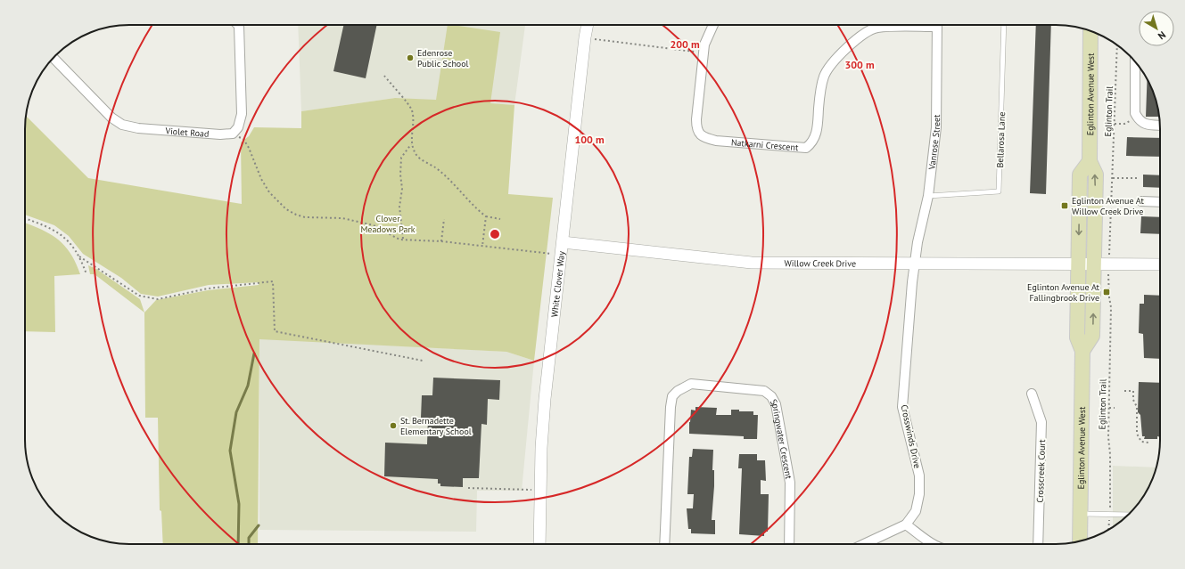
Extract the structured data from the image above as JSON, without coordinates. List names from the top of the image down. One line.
{"streets":{"main road":["Eglinton Avenue West"],"street":["Violet Road","Vanrose Street","Natkarni Crescent","Willow Creek Drive","White Clover Way","Crosswinds Drive","Springwater Crescent","Crosscreek Court"],"lane":["Bellarosa Lane"],"path":["Eglinton Trail"]},"crossings":[["Eglinton Avenue West","Willow Creek Drive"],["Bellarosa Lane","Vanrose Street"],["Vanrose Street","Willow Creek Drive"],["Vanrose Street","Crosswinds Drive"],["Willow Creek Drive","White Clover Way"],["Willow Creek Drive","Crosswinds Drive"]],"parks":["Clover Meadows Park"],"places":{"other":["Edenrose Public School","St. Bernadette Elementary School"],"transit":["Eglinton Avenue At Willow Creek Drive","Eglinton Avenue At Fallingbrook Drive"]},"north":"bottom right","rings":["200 m","300 m","100 m"]}
